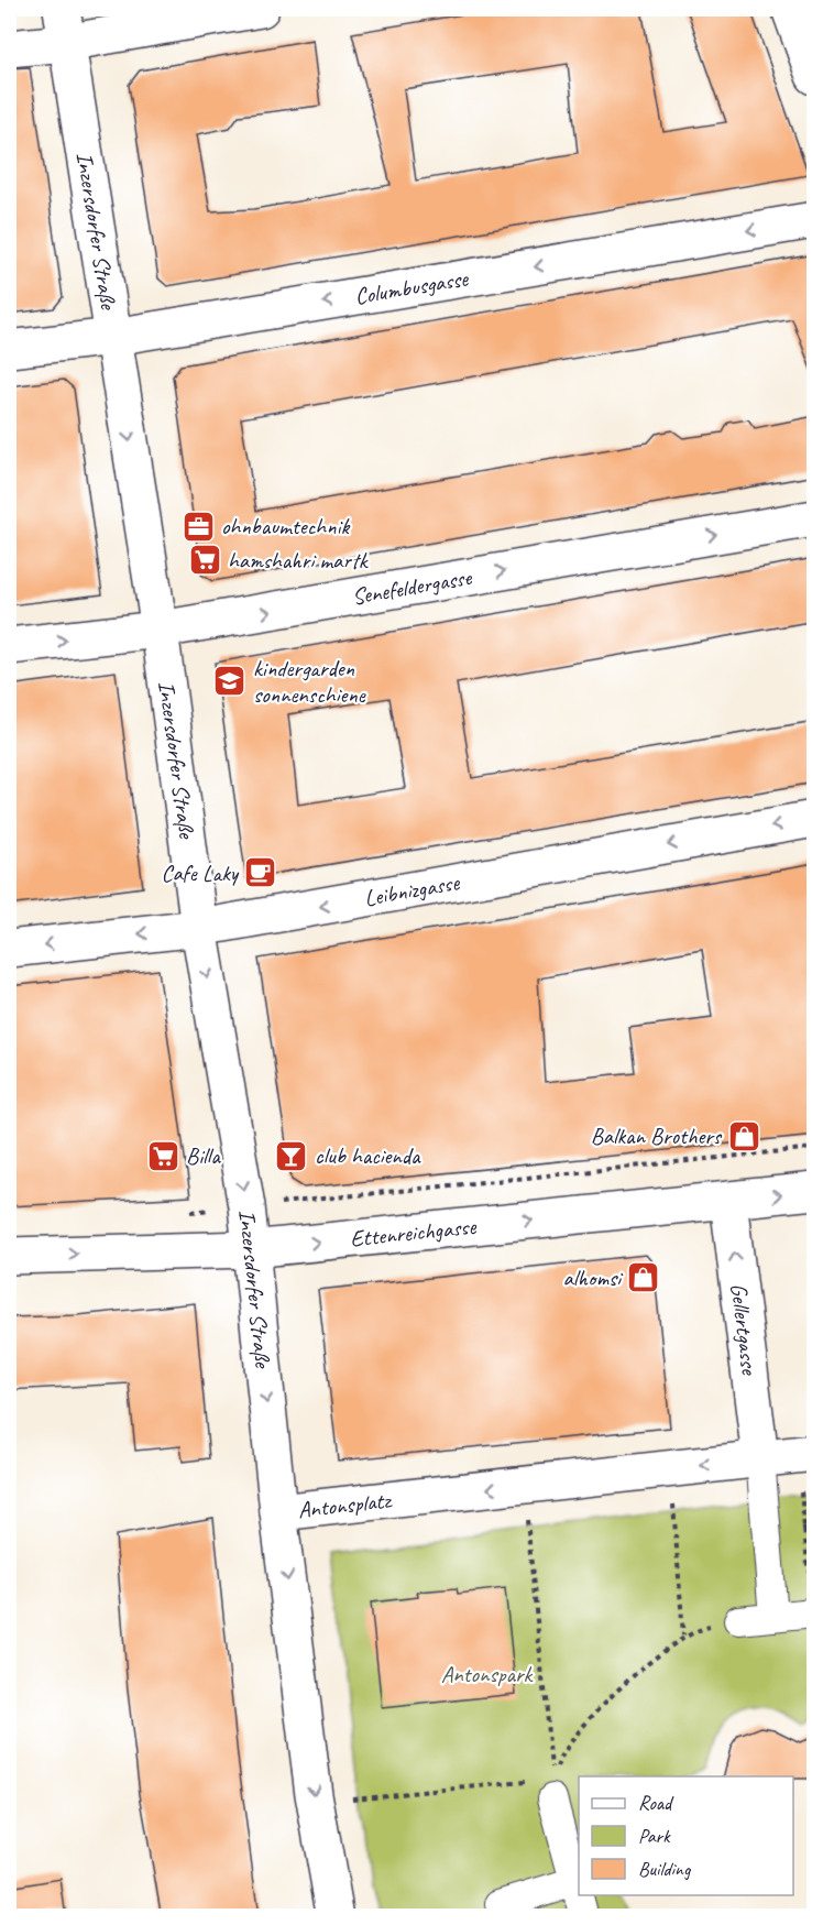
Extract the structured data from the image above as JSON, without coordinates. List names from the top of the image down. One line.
{"streets":{"street":["Inzersdorfer Straße","Columbusgasse","Senefeldergasse","Leibnizgasse","Ettenreichgasse","Gellertgasse","Antonsplatz"]},"crossings":[["Inzersdorfer Straße","Columbusgasse"],["Inzersdorfer Straße","Senefeldergasse"],["Inzersdorfer Straße","Leibnizgasse"],["Inzersdorfer Straße","Ettenreichgasse"],["Inzersdorfer Straße","Antonsplatz"],["Ettenreichgasse","Gellertgasse"],["Gellertgasse","Antonsplatz"]],"one_way":["Inzersdorfer Straße","Columbusgasse","Senefeldergasse","Leibnizgasse","Ettenreichgasse","Gellertgasse"],"parks":["Antonspark"],"places":{"office":["ohnbaumtechnik"],"supermarket":["hamshahri martk","Billa"],"school or university":["kindergarden sonnenschiene"],"cafe":["Cafe Laky"],"shop":["Balkan Brothers","alhomsi"],"bar":["club hacienda"]},"legend":["Road","Park","Building"]}
